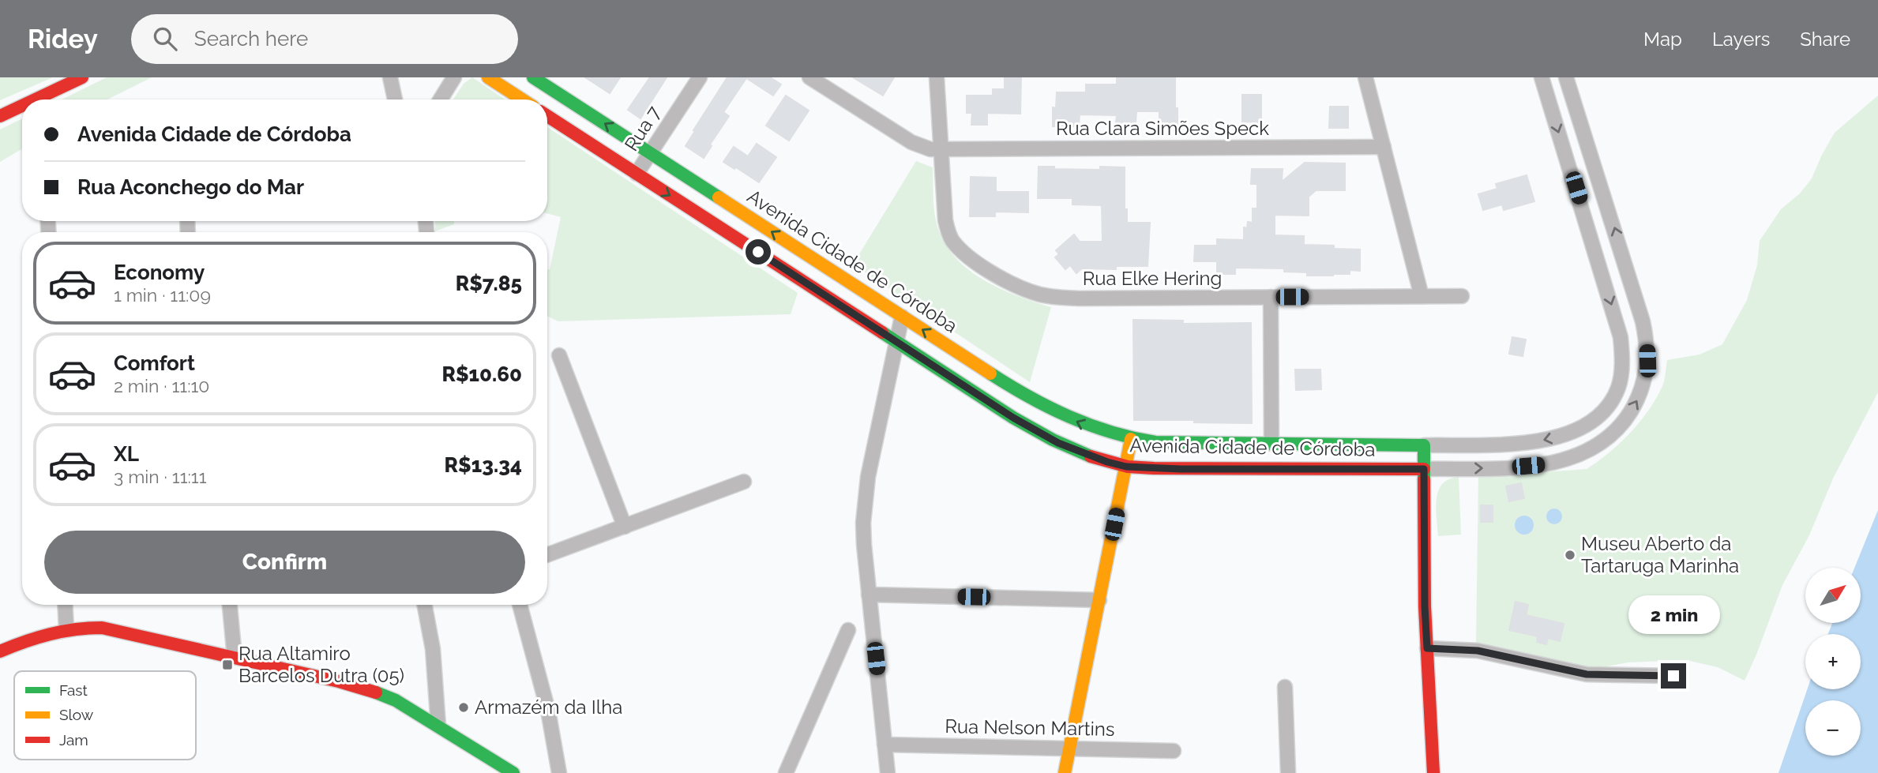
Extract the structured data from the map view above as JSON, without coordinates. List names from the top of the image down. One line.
{"streets":{"street":["Rua 7","Rua Clara Simões Speck","Avenida Cidade de Córdoba","Rua Elke Hering","Rua Nelson Martins"]},"crossings":[["Rua 7","Avenida Cidade de Córdoba"],["Rua Clara Simões Speck","Rua Elke Hering"]],"places":{"other":["Museu Aberto da Tartaruga Marinha","Armazém da Ilha"],"transit":["Rua Altamiro Barcelos Dutra (05)"]},"legend":["Fast","Slow","Jam"],"north":"top right","page":{"header":"Ridey","search":"Search here","nav":["Map","Layers","Share"],"banner":["Avenida Cidade de Córdoba","Rua Aconchego do Mar"],"list":[{"name":"Economy","note":"1 min · 11:09","value":"R$7.85"},{"name":"Comfort","note":"2 min · 11:10","value":"R$10.60"},{"name":"XL","note":"3 min · 11:11","value":"R$13.34"}],"buttons":"Confirm","map_buttons":["+","−"],"bubble":"2 min"}}
